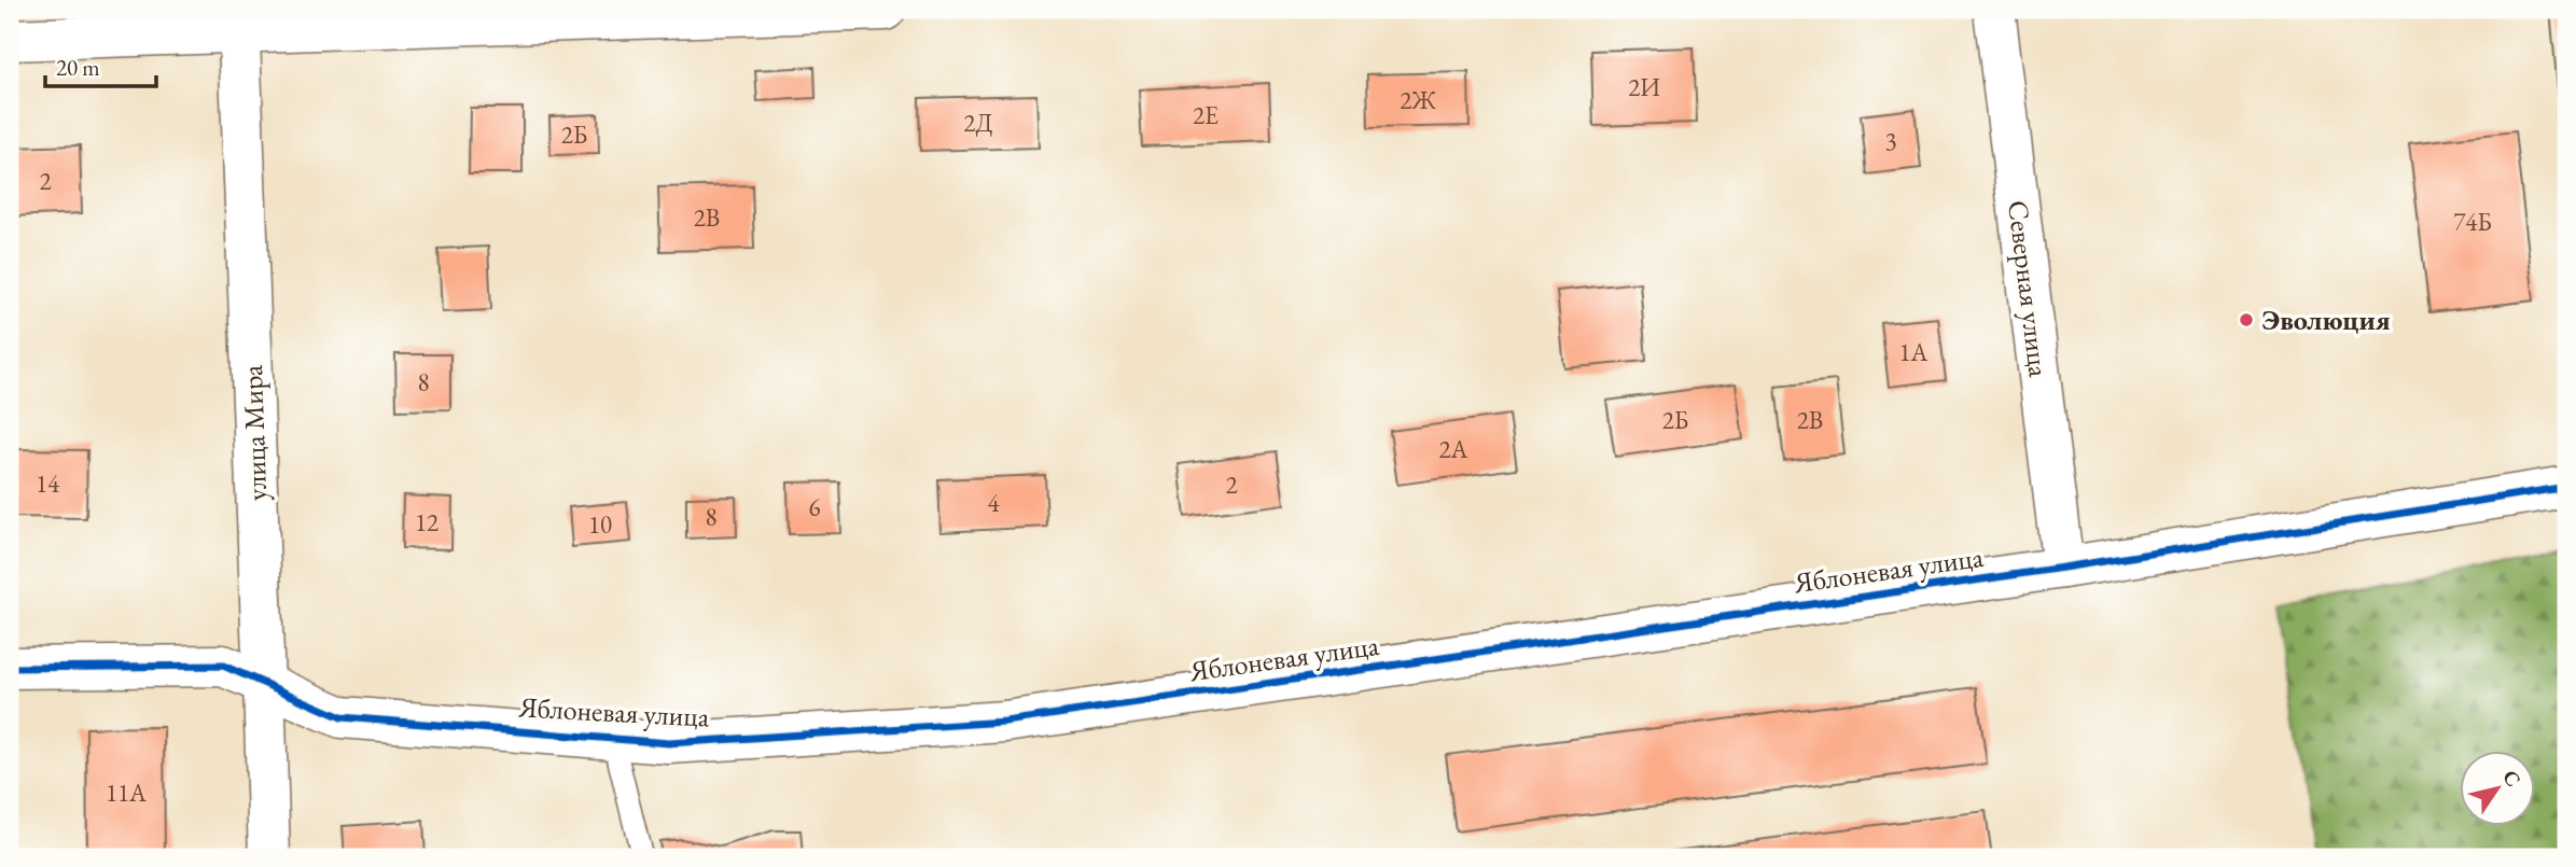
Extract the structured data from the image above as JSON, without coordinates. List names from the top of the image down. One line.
{"streets":{"street":["Северная улица","улица Мира","Яблоневая улица"]},"crossings":[["Северная улица","Яблоневая улица"],["улица Мира","Яблоневая улица"]],"places":["Эволюция"],"house_numbers":["2И","2Ж","2Е","2Д","2Б","3","2","2В","74Б","1А","8","2Б","2В","2А","14","2","4","6","8","12","10","11А"],"scale_bar":"20 m","north":"top right"}
